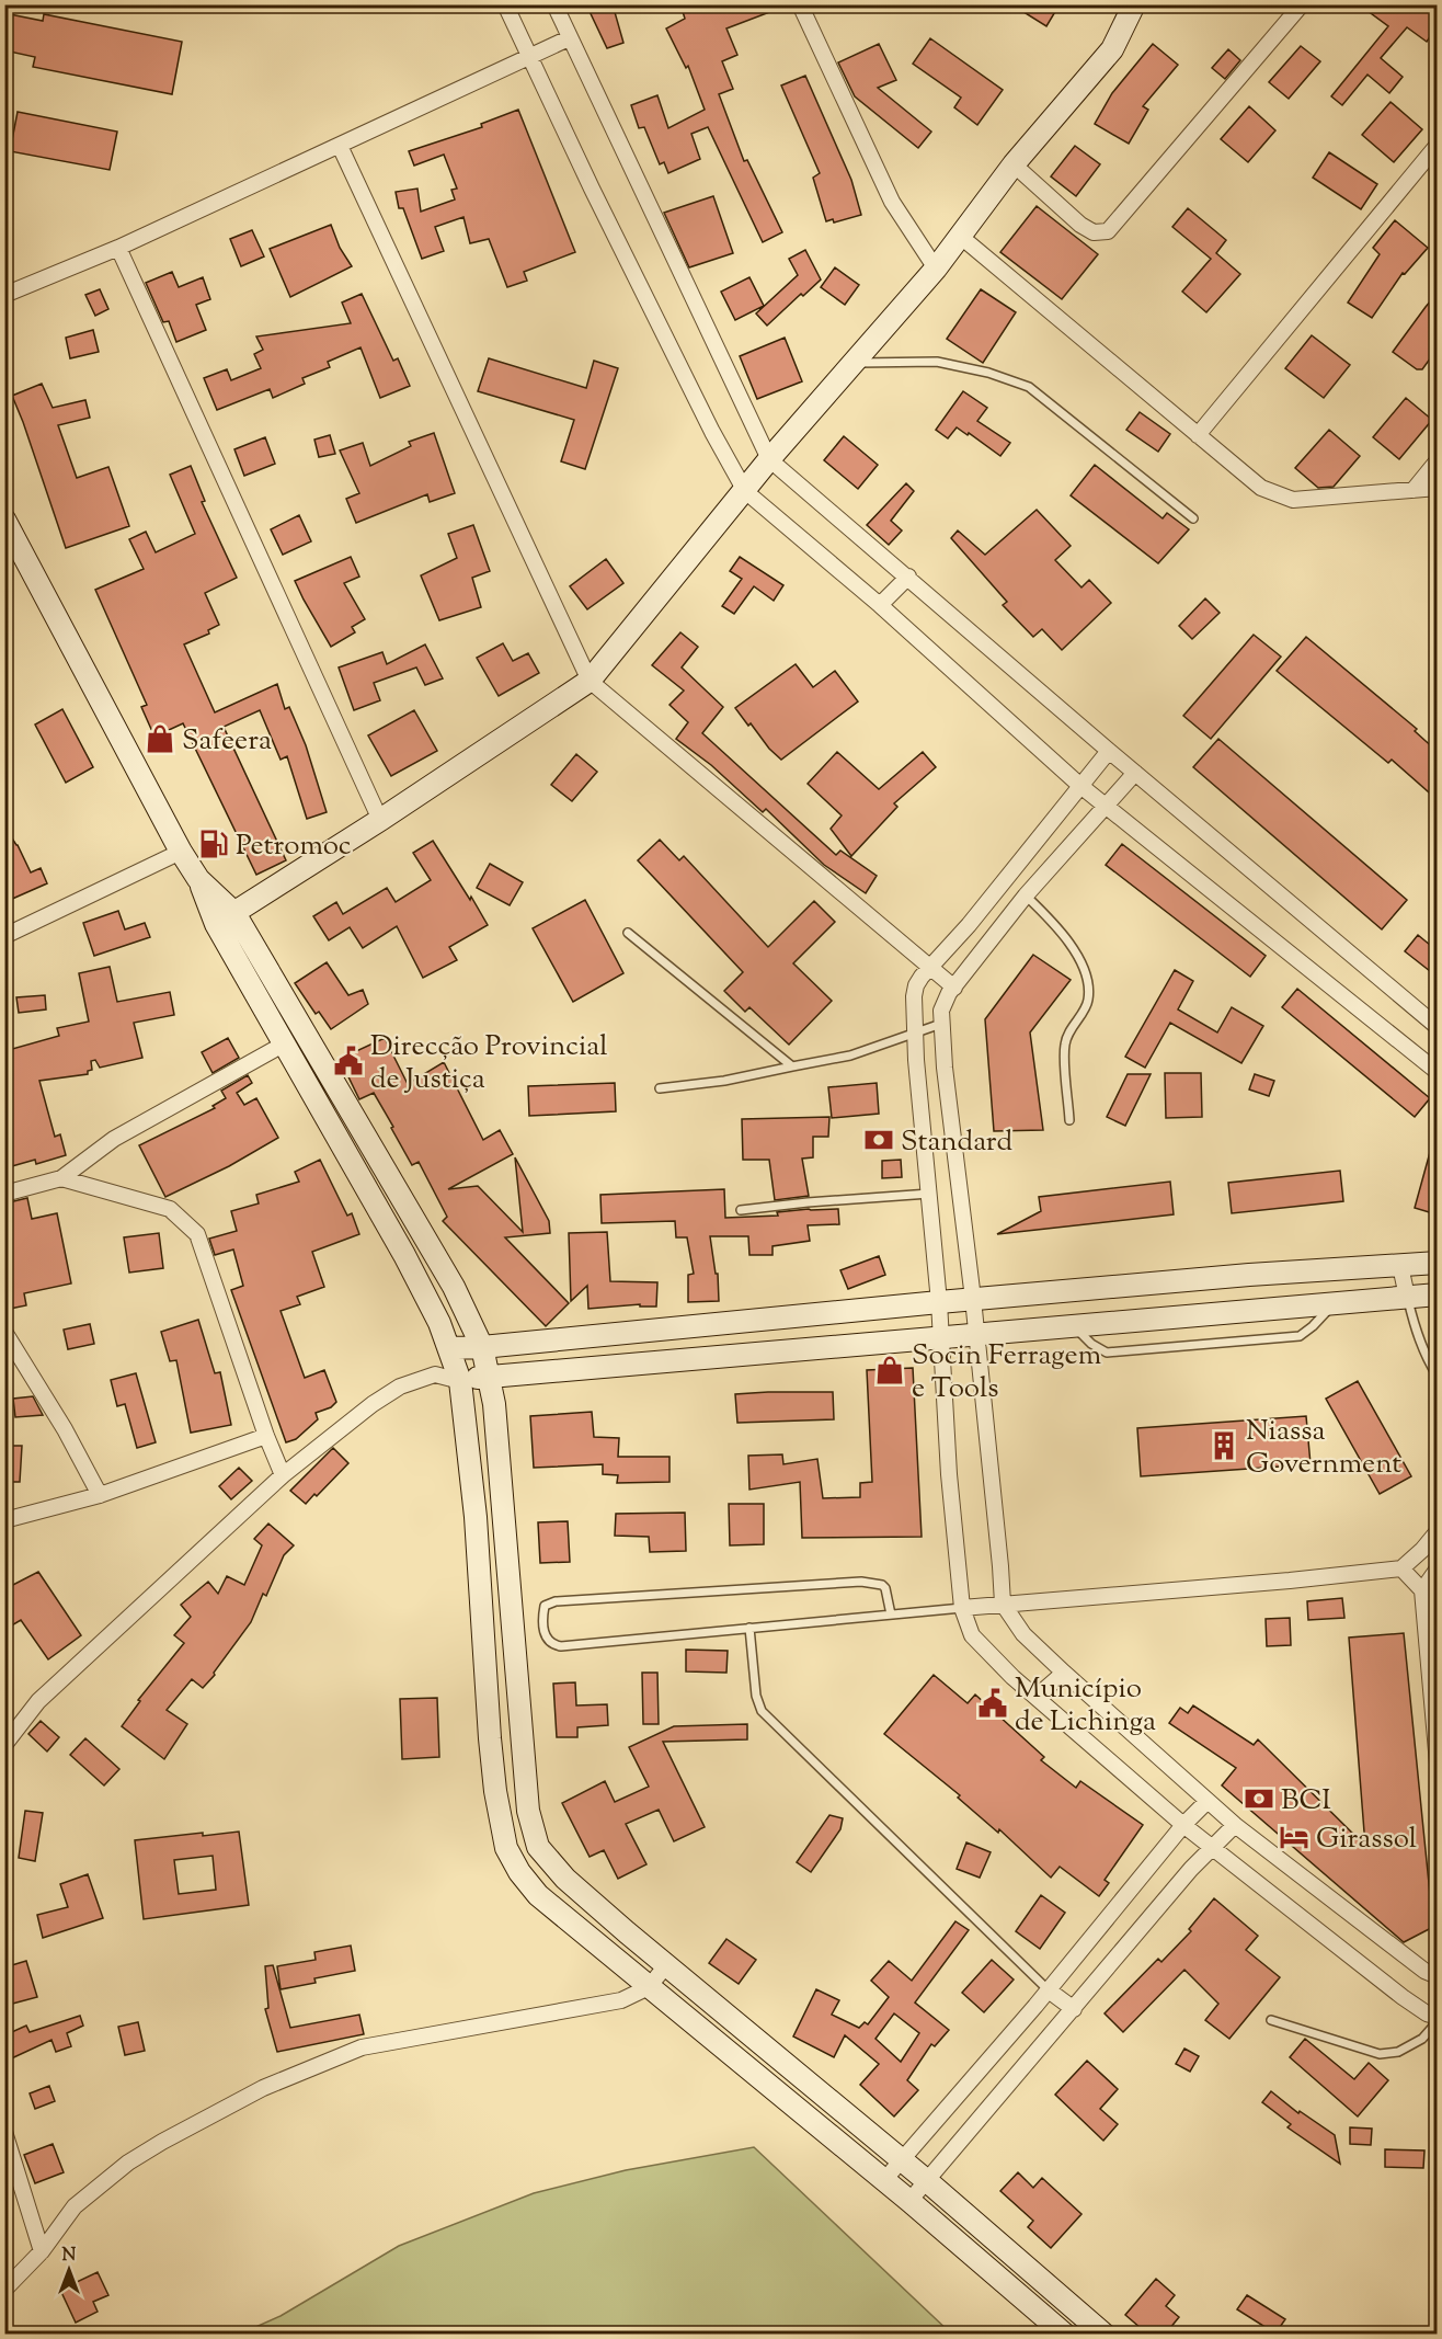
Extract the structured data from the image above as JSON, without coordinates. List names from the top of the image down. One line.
{"places":{"shop":["Safeera","Socin Ferragem e Tools"],"fuel station":["Petromoc"],"public building":["Direcção Provincial de Justiça","Município de Lichinga"],"bank":["Standard","BCI"],"building":["Niassa Government"],"hotel":["Girassol"]},"north":"top"}
